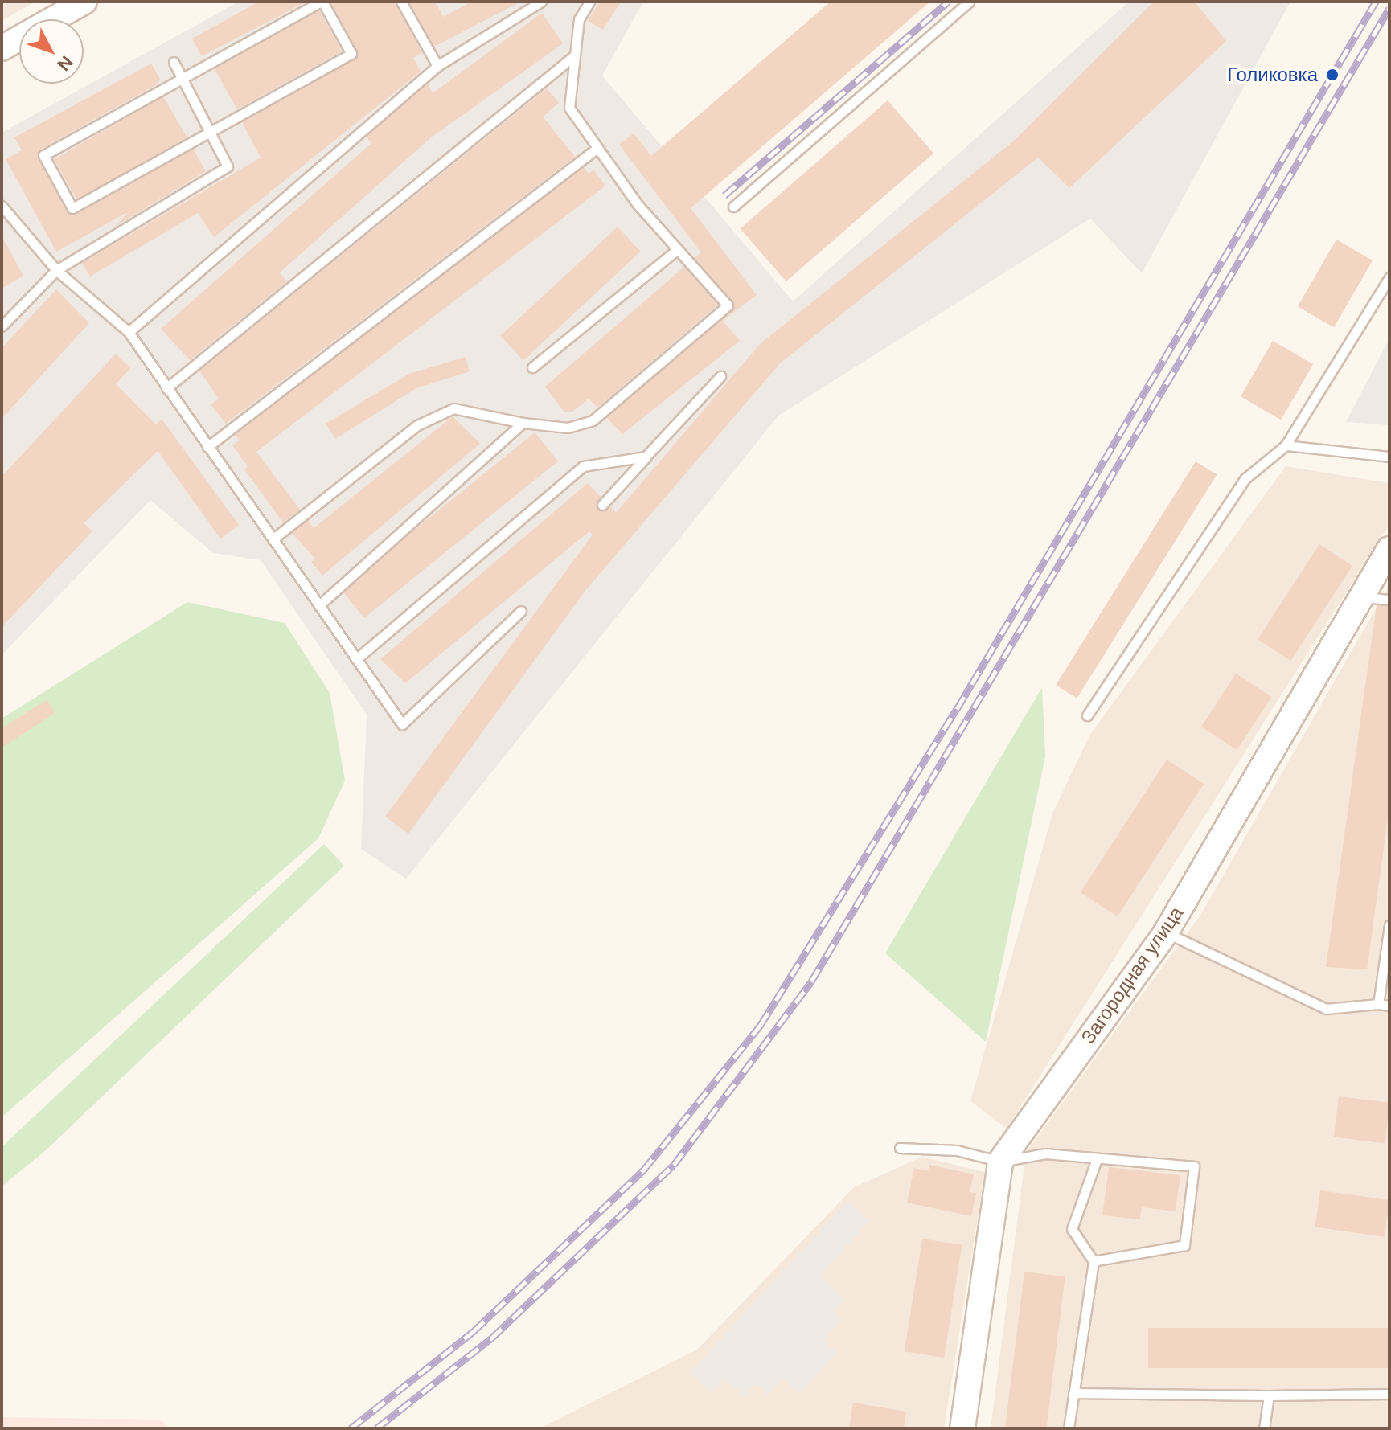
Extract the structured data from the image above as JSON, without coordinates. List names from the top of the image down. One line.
{"streets":{"street":["Загородная улица"]},"places":["Голиковка"],"north":"bottom right"}
